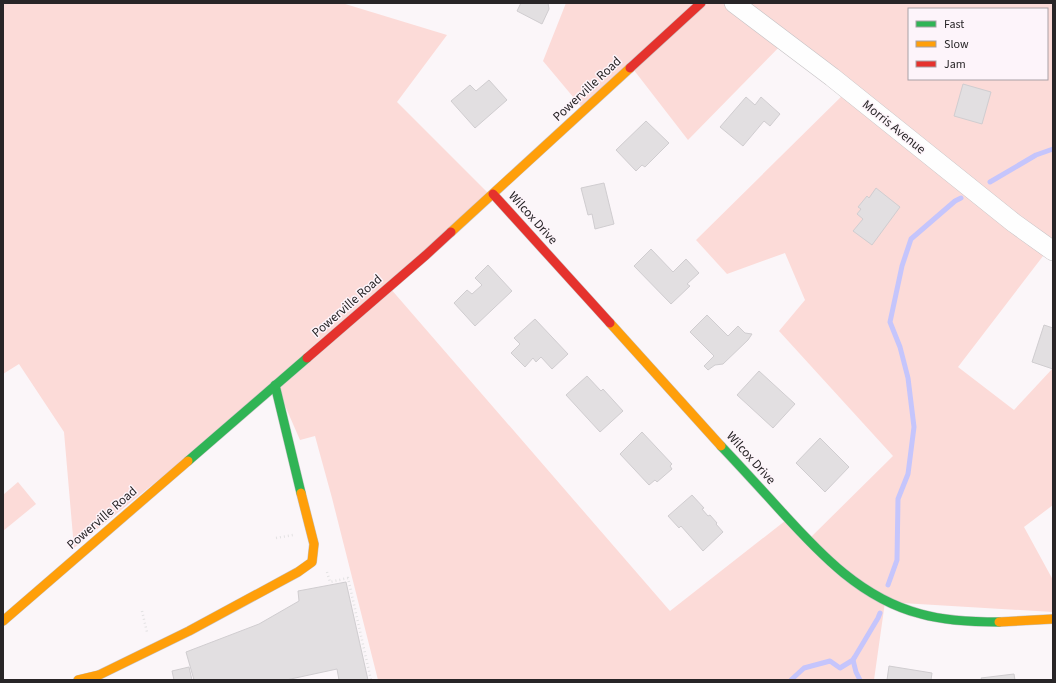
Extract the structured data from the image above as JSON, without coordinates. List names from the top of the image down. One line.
{"streets":{"street":["Powerville Road","Morris Avenue","Wilcox Drive"]},"crossings":[["Powerville Road","Wilcox Drive"]],"legend":["Fast","Slow","Jam"]}
